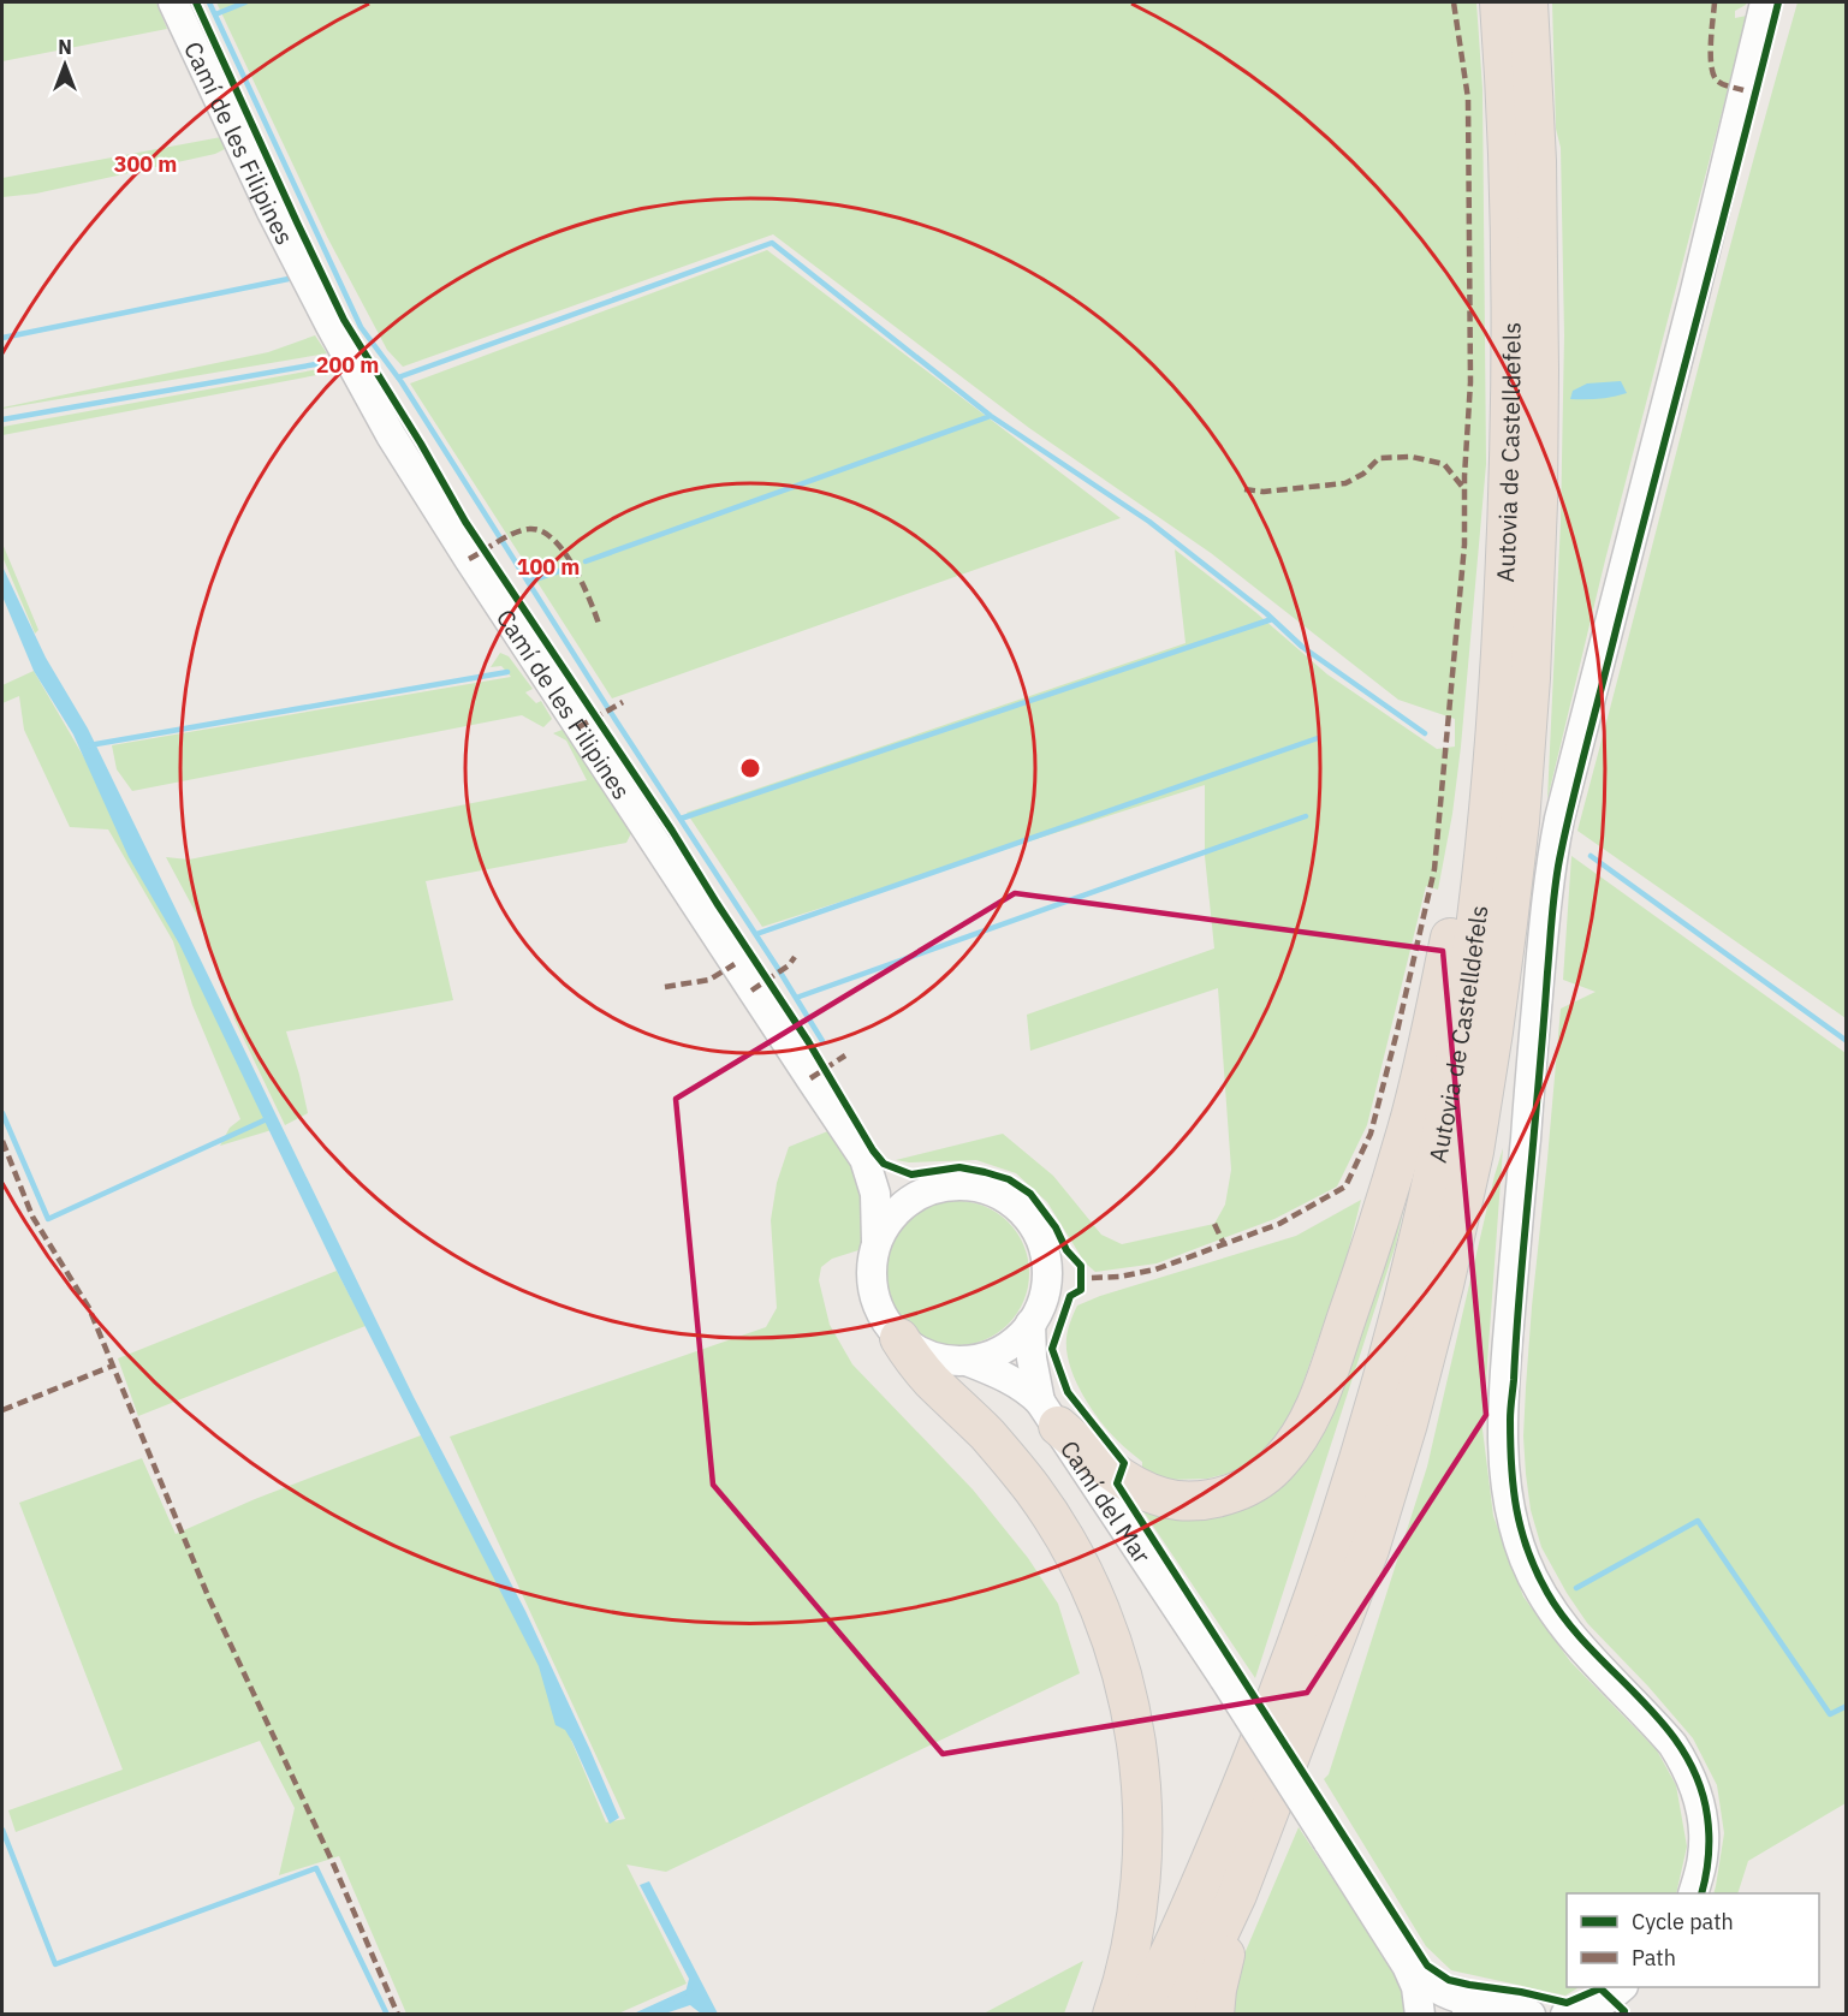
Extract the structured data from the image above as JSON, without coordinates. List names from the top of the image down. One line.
{"streets":{"highway":["Autovia de Castelldefels"],"main road":["Camí de les Filipines","Camí del Mar"]},"legend":["Cycle path","Path"],"north":"top","rings":["300 m","200 m","100 m"]}
